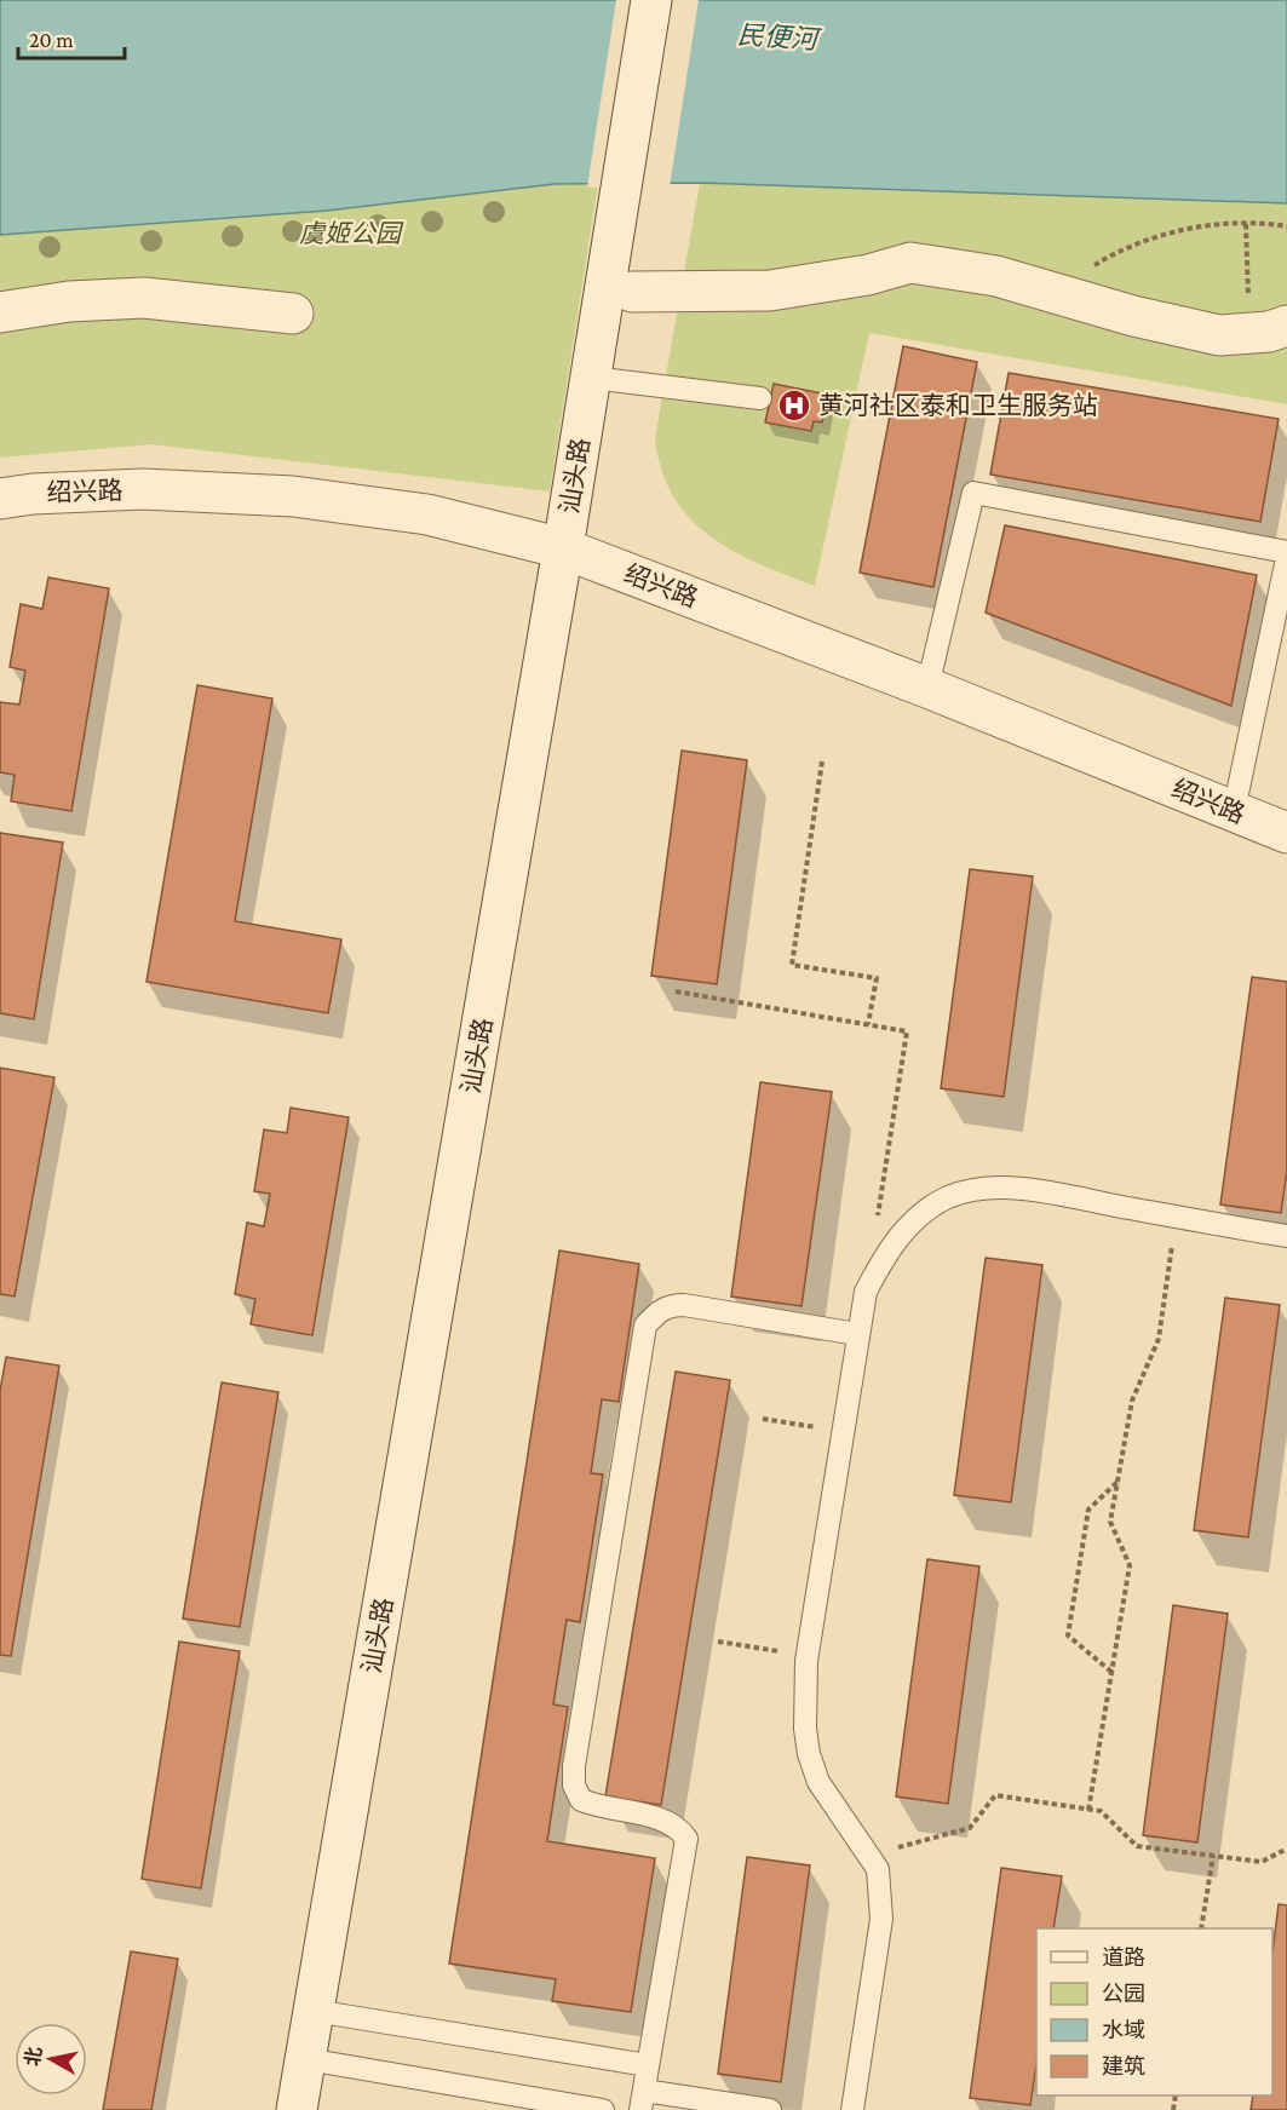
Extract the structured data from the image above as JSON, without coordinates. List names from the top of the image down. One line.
{"streets":{"street":["汕头路","绍兴路"]},"crossings":[["汕头路","绍兴路"]],"water":["民便河"],"parks":["虞姬公园"],"places":{"hospital":["黄河社区泰和卫生服务站"]},"legend":["道路","公园","水域","建筑"],"scale_bar":"20 m","north":"left"}
